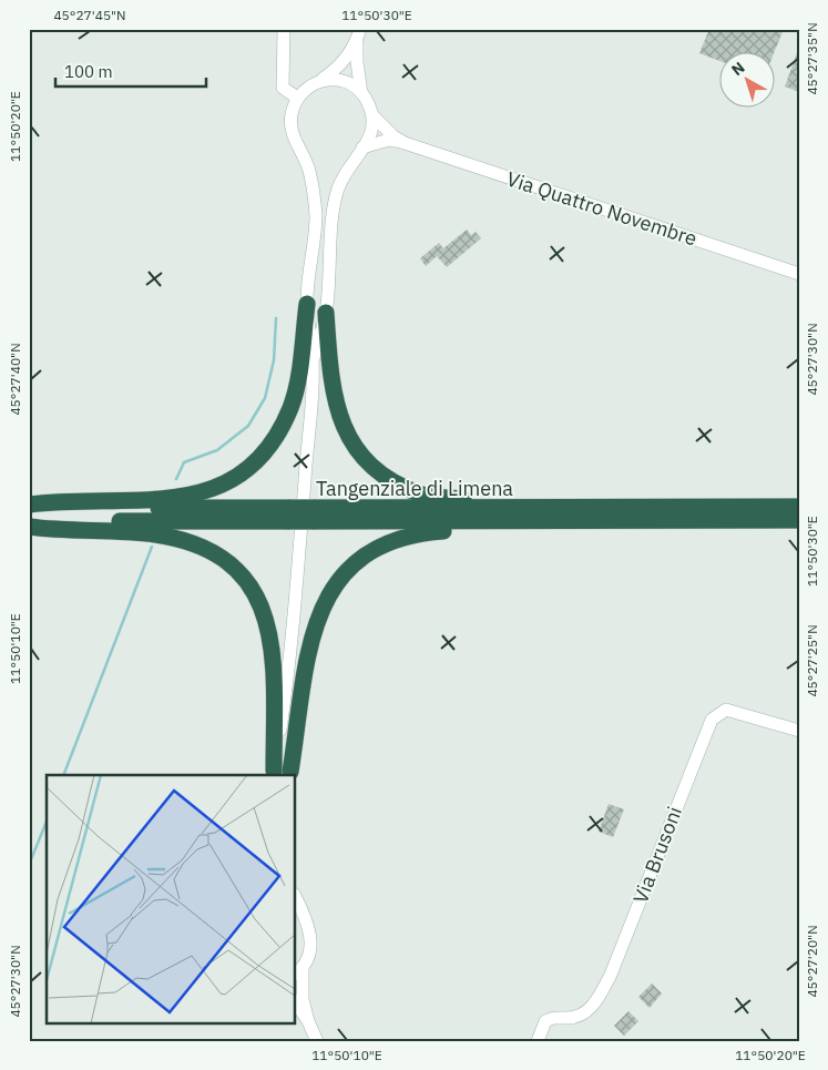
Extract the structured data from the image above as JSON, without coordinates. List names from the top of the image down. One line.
{"streets":{"highway":["Tangenziale di Limena"],"street":["Via Quattro Novembre","Via Brusoni"]},"scale_bar":"100 m","north":"top left","coordinates":["45°27'45\"N","11°50'30\"E","45°27'35\"N","11°50'20\"E","45°27'30\"N","45°27'40\"N","11°50'10\"E","45°27'25\"N","45°27'20\"N"]}
